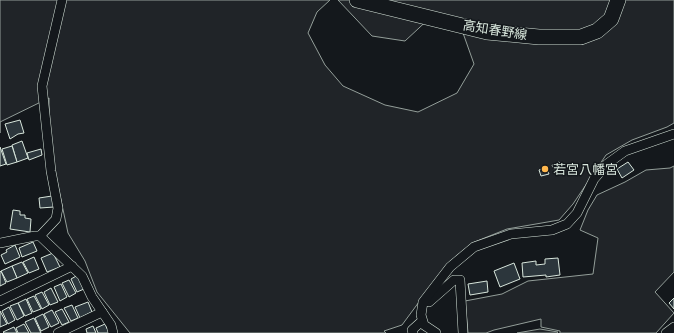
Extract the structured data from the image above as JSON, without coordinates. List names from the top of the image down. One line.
{"streets":{"main road":["高知春野線"]},"places":["若宮八幡宮"]}
